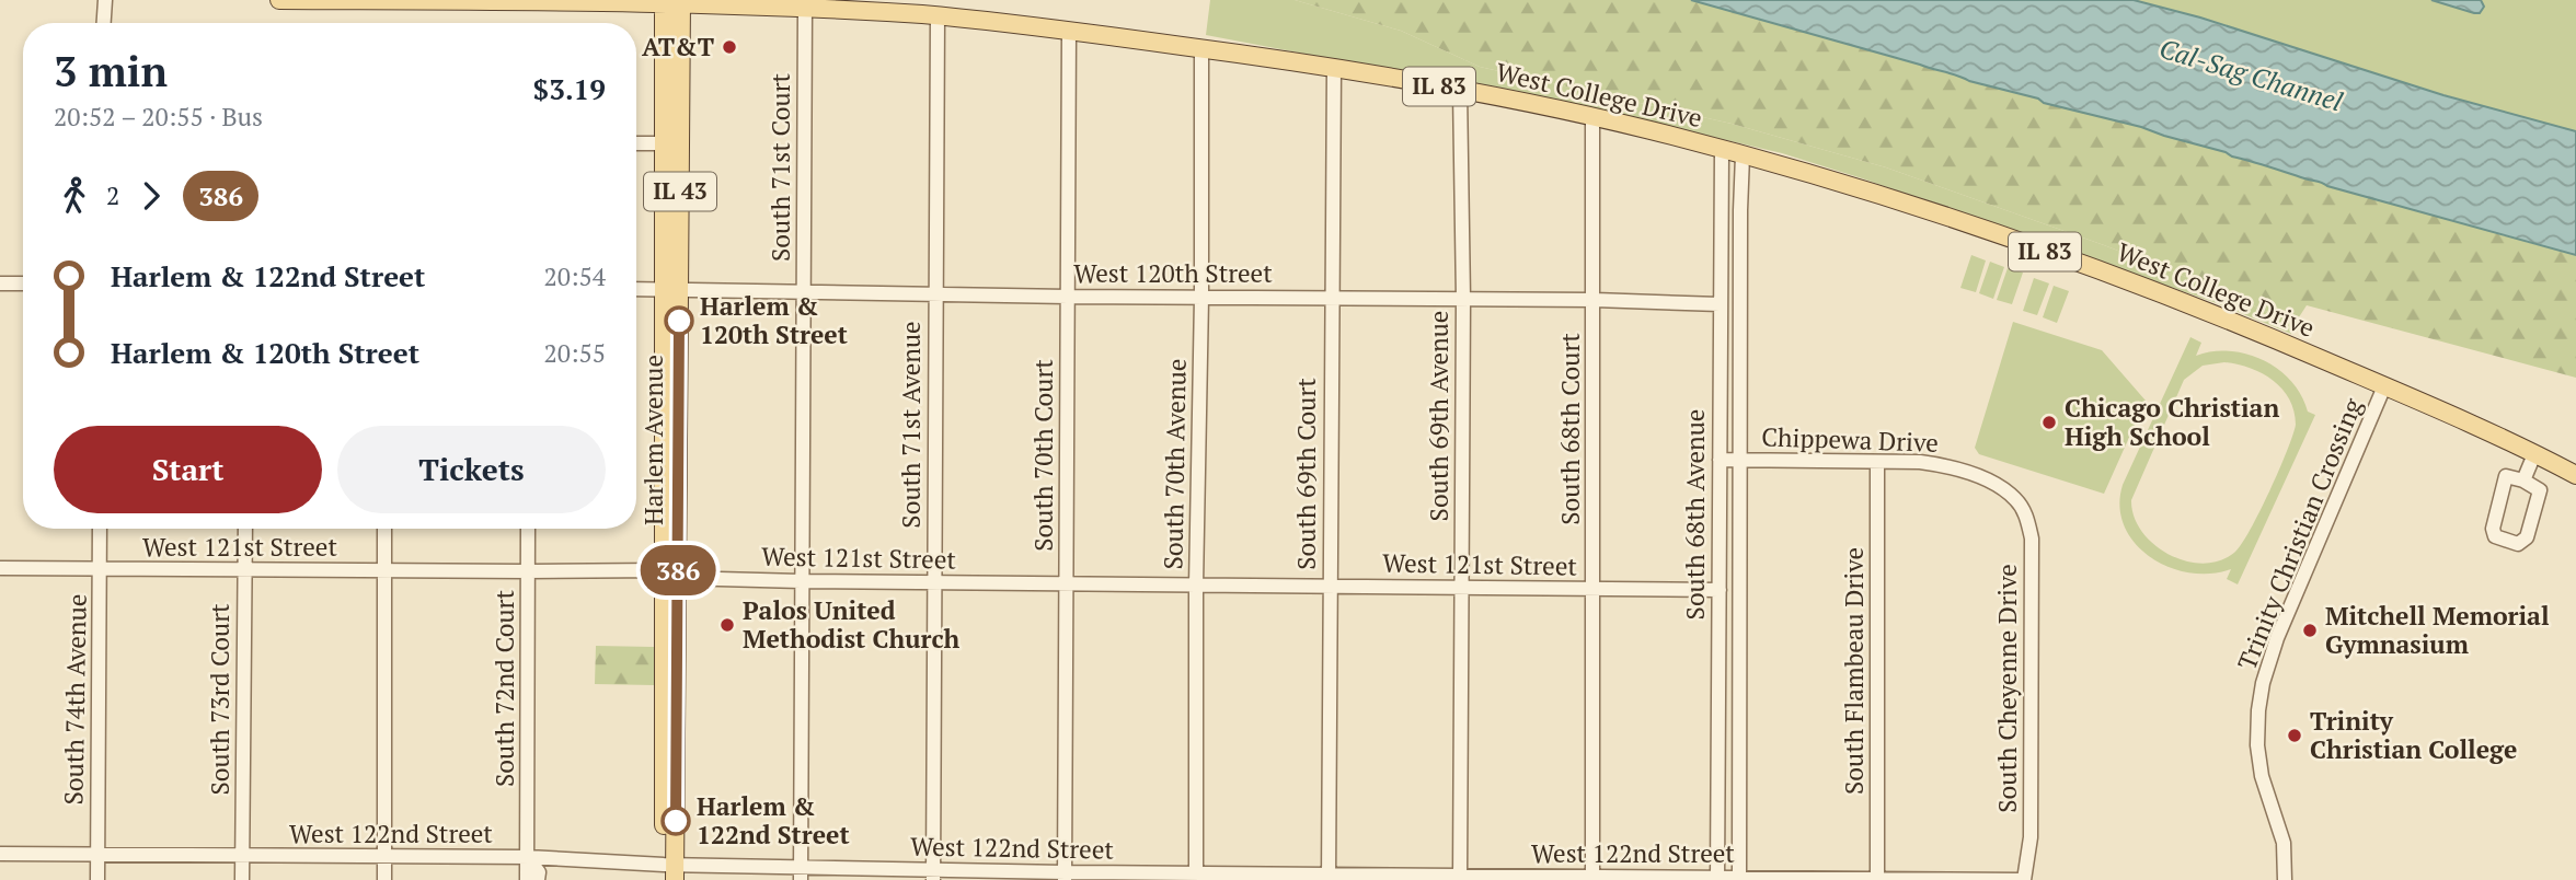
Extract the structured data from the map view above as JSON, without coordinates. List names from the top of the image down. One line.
{"streets":{"main road":["IL 83","West College Drive","IL 43","Harlem Avenue"],"street":["South 71st Court","West 120th Street","South 69th Avenue","South 71st Avenue","South 68th Court","Chippewa Drive","South 70th Court","South 70th Avenue","South 69th Court","South 68th Avenue","Trinity Christian Crossing","West 121st Street","South Flambeau Drive","South 72nd Court","South Cheyenne Drive","South 74th Avenue","South 73rd Court","West 122nd Street"]},"crossings":[["West College Drive","South 71st Court"],["West College Drive","South 69th Avenue"],["West College Drive","South 71st Avenue"],["West College Drive","South 68th Court"],["West College Drive","Harlem Avenue"],["West College Drive","South 70th Court"],["West College Drive","South 70th Avenue"],["West College Drive","South 69th Court"],["West College Drive","South 68th Avenue"],["West College Drive","Trinity Christian Crossing"],["South 71st Court","West 120th Street"],["South 71st Court","West 121st Street"],["South 71st Court","West 122nd Street"],["West 120th Street","South 69th Avenue"],["West 120th Street","South 71st Avenue"],["West 120th Street","South 68th Court"],["West 120th Street","Harlem Avenue"],["West 120th Street","South 70th Court"],["West 120th Street","South 70th Avenue"],["West 120th Street","South 69th Court"],["West 120th Street","South 68th Avenue"],["South 69th Avenue","West 121st Street"],["South 69th Avenue","West 122nd Street"],["South 71st Avenue","West 121st Street"],["South 71st Avenue","West 122nd Street"],["South 68th Court","West 121st Street"],["South 68th Court","West 122nd Street"],["Harlem Avenue","West 121st Street"],["Harlem Avenue","West 122nd Street"],["Chippewa Drive","South 68th Avenue"],["Chippewa Drive","South Flambeau Drive"],["Chippewa Drive","South Cheyenne Drive"],["South 70th Court","West 121st Street"],["South 70th Court","West 122nd Street"],["South 70th Avenue","West 121st Street"],["South 70th Avenue","West 122nd Street"],["South 69th Court","West 121st Street"],["South 69th Court","West 122nd Street"],["South 68th Avenue","West 121st Street"],["South 68th Avenue","West 122nd Street"],["West 121st Street","South 72nd Court"],["West 121st Street","South 74th Avenue"],["West 121st Street","South 73rd Court"],["South Flambeau Drive","West 122nd Street"],["South 72nd Court","West 122nd Street"],["South Cheyenne Drive","West 122nd Street"],["South 74th Avenue","West 122nd Street"],["South 73rd Court","West 122nd Street"]],"water":["Cal-Sag Channel"],"places":["AT&T","Harlem & 120th Street","Chicago Christian High School","Palos United Methodist Church","Mitchell Memorial Gymnasium","Trinity Christian College","Harlem & 122nd Street"],"lines":["bus line 386"],"page":{"on_map":"386","heading":["3 min","20:52 – 20:55 · Bus","$3.19"],"legs":["2","386"],"list":[{"name":"Harlem & 122nd Street","value":"20:54"},{"name":"Harlem & 120th Street","value":"20:55"}],"buttons":["Start","Tickets"]}}
